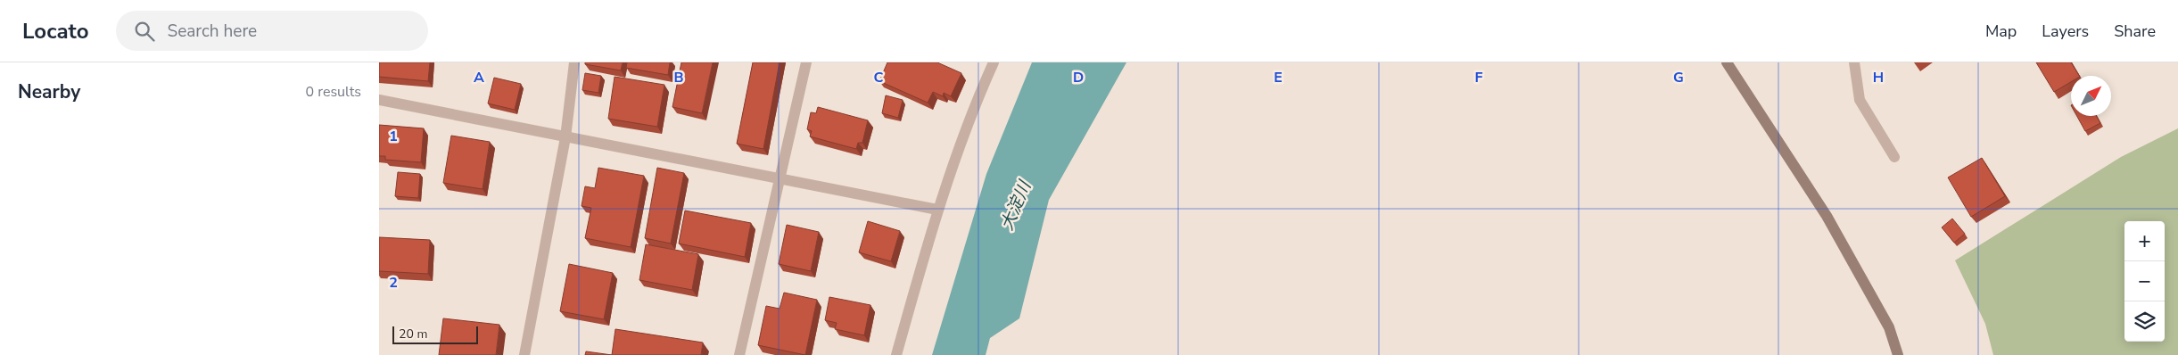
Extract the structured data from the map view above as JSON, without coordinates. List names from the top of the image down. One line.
{"water":["大淀川"],"scale_bar":"20 m","north":"top right","page":{"header":"Locato","search":"Search here","nav":["Map","Layers","Share"],"heading":["Nearby","0 results"],"map_buttons":["+","−"],"scale":"20 m"},"grid":{"columns":["A","B","C","D","E","F","G","H"],"rows":["1","2"]}}
